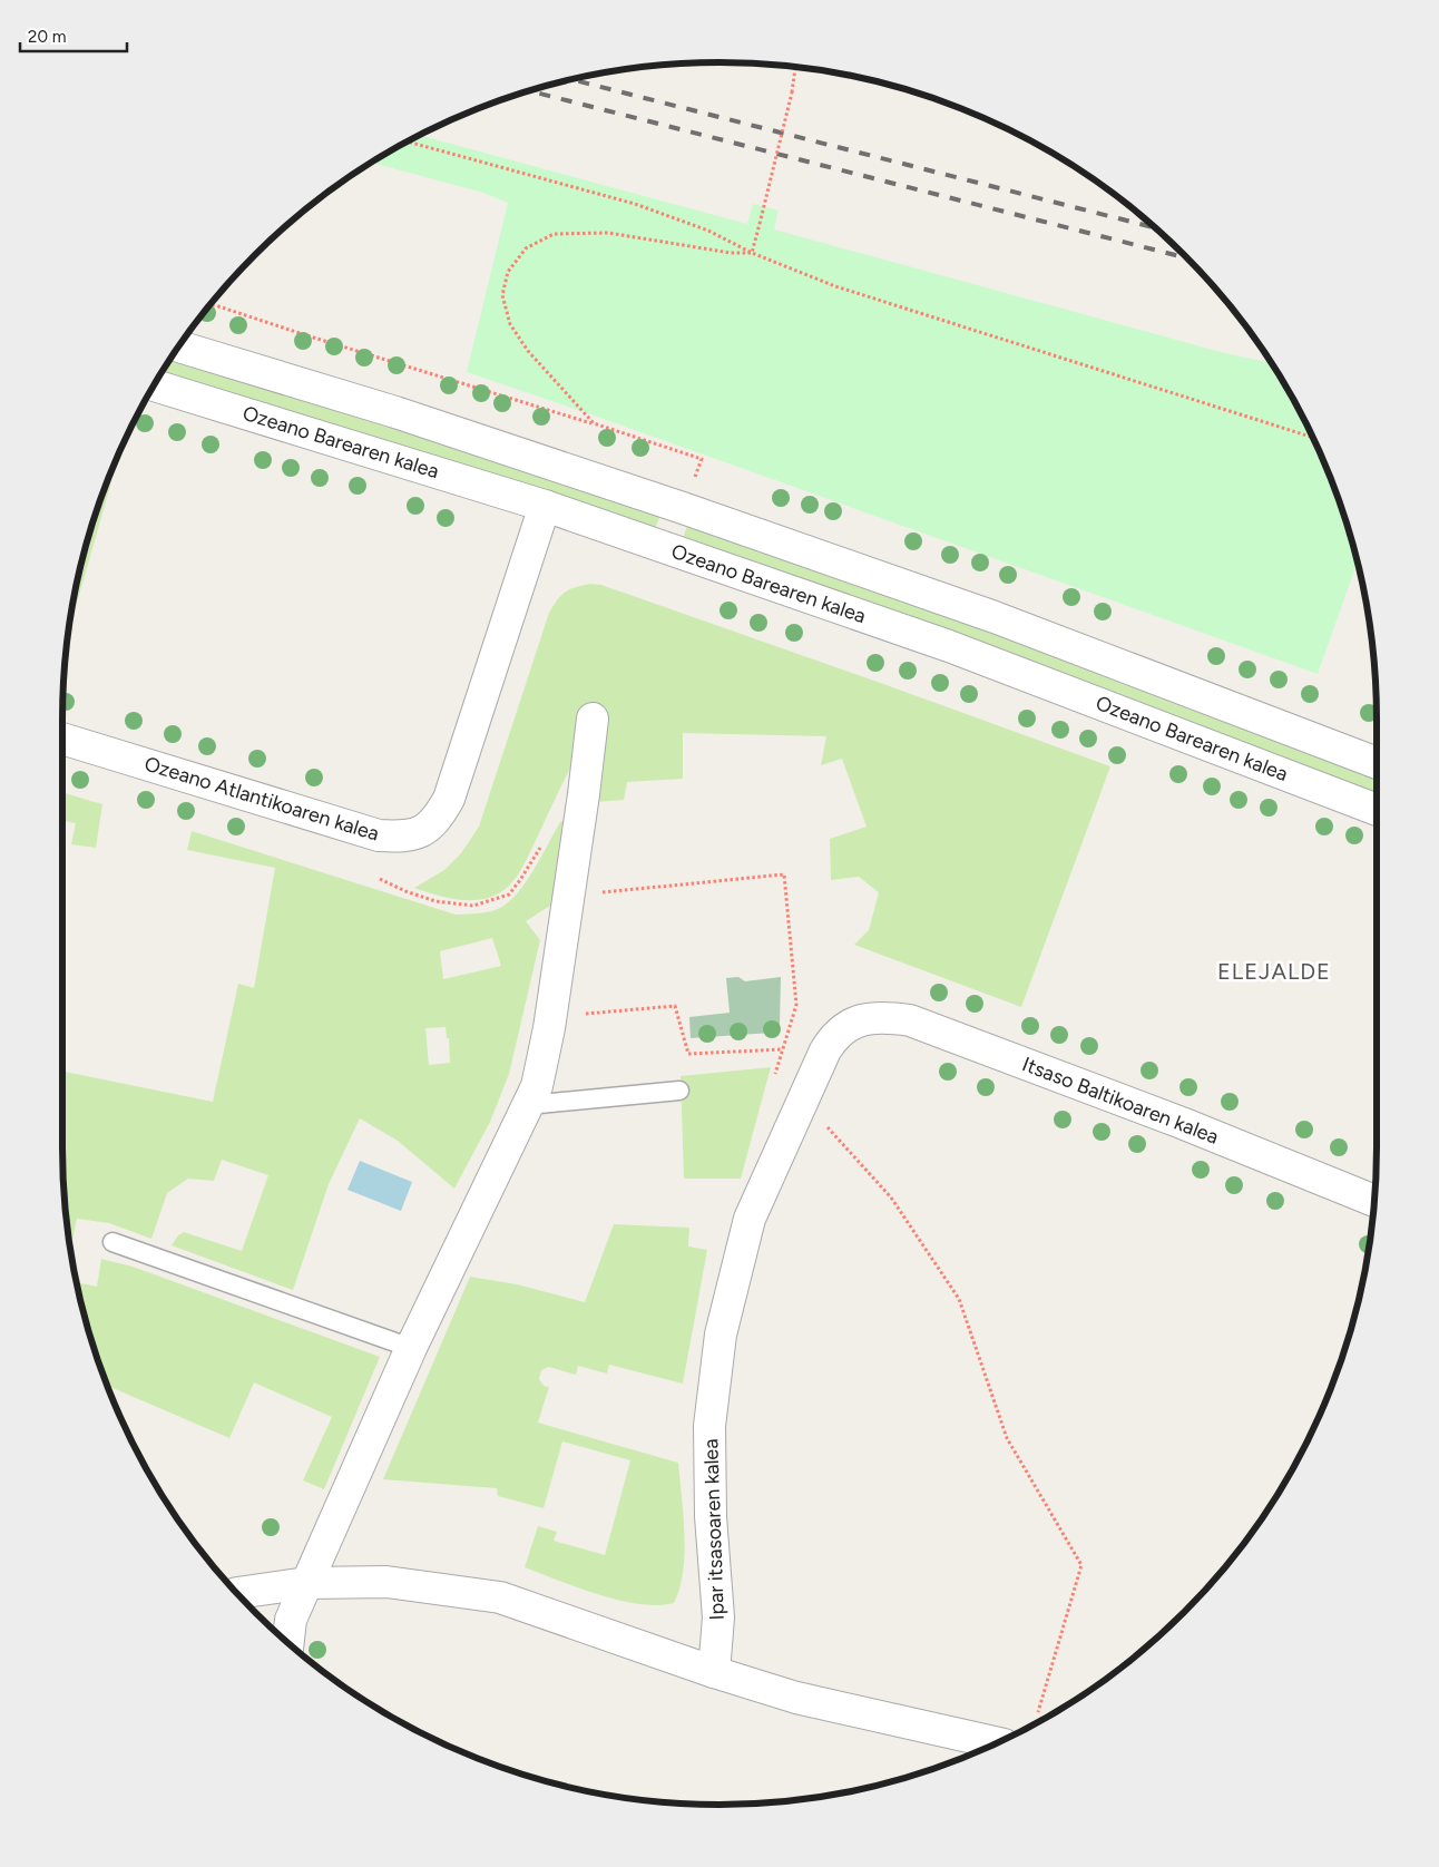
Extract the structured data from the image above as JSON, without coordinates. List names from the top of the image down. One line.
{"streets":{"street":["Ozeano Barearen kalea","Ozeano Atlantikoaren kalea","Itsaso Baltikoaren kalea","Ipar itsasoaren kalea"]},"crossings":[["Ozeano Barearen kalea","Ozeano Atlantikoaren kalea"],["Itsaso Baltikoaren kalea","Ipar itsasoaren kalea"]],"districts":["ELEJALDE"],"scale_bar":"20 m"}
